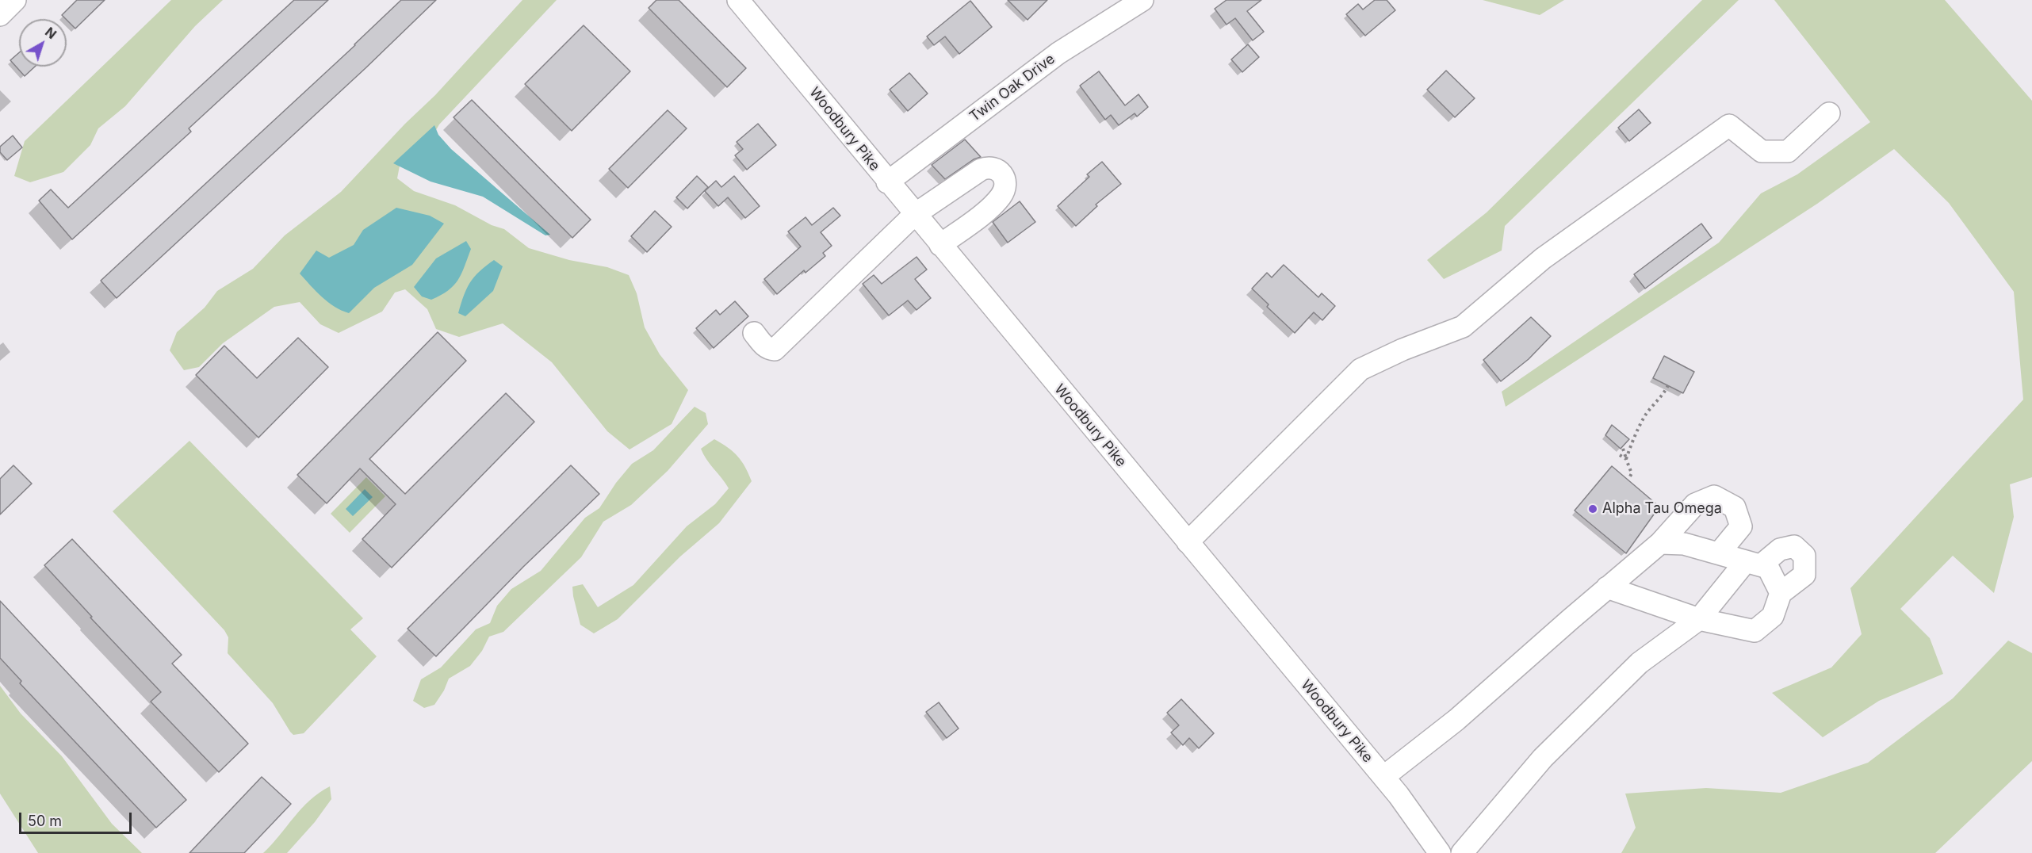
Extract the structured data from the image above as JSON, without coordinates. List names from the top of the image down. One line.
{"streets":{"street":["Twin Oak Drive","Woodbury Pike"]},"crossings":[["Twin Oak Drive","Woodbury Pike"]],"places":["Alpha Tau Omega"],"scale_bar":"50 m","north":"top right"}
